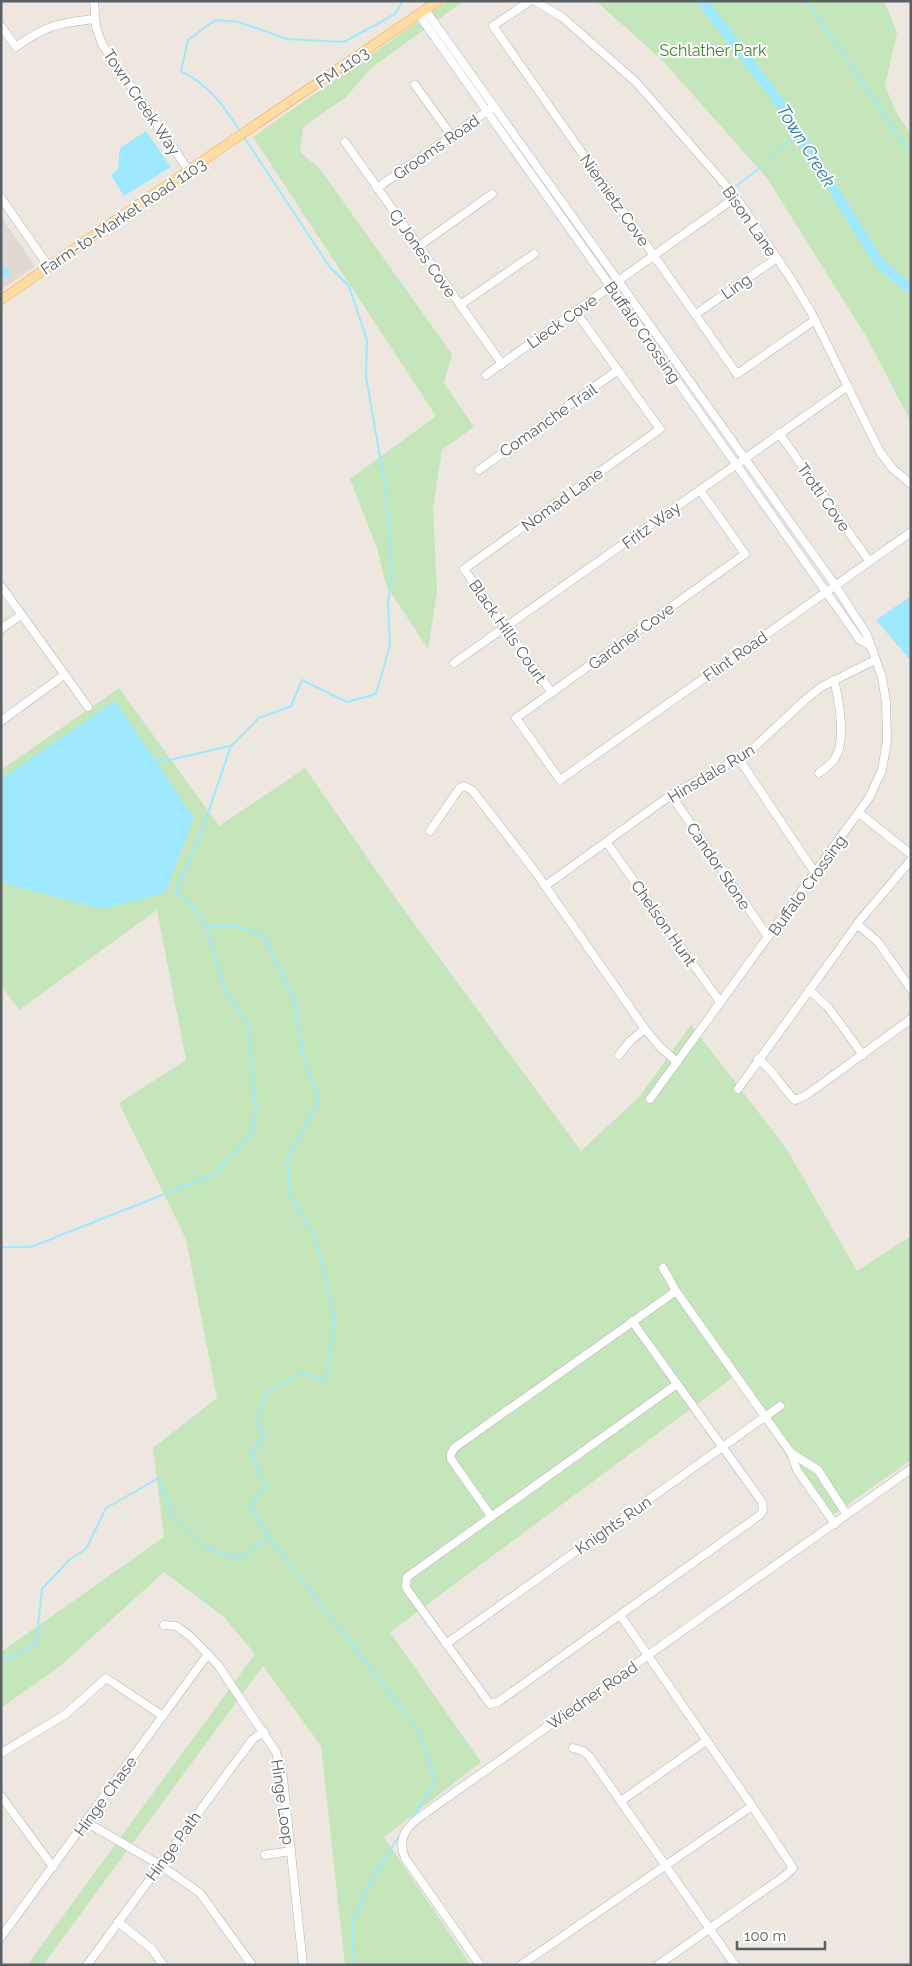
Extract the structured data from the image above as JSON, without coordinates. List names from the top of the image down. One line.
{"streets":{"main road":["FM 1103","Farm-to-Market Road 1103"],"street":["Town Creek Way","Grooms Road","Niemietz Cove","Bison Lane","Cj Jones Cove","Ling","Lieck Cove","Buffalo Crossing","Comanche Trail","Trotti Cove","Nomad Lane","Fritz Way","Black Hills Court","Gardner Cove","Flint Road","Hinsdale Run","Candor Stone","Chelson Hunt","Knights Run","Wiedner Road","Hinge Chase","Hinge Loop","Hinge Path"]},"crossings":[["FM 1103","Farm-to-Market Road 1103"],["FM 1103","Buffalo Crossing"],["Town Creek Way","Farm-to-Market Road 1103"],["Grooms Road","Cj Jones Cove"],["Grooms Road","Buffalo Crossing"],["Niemietz Cove","Bison Lane"],["Niemietz Cove","Ling"],["Niemietz Cove","Lieck Cove"],["Bison Lane","Ling"],["Bison Lane","Lieck Cove"],["Bison Lane","Fritz Way"],["Cj Jones Cove","Lieck Cove"],["Lieck Cove","Buffalo Crossing"],["Buffalo Crossing","Fritz Way"],["Buffalo Crossing","Flint Road"],["Buffalo Crossing","Hinsdale Run"],["Buffalo Crossing","Candor Stone"],["Buffalo Crossing","Chelson Hunt"],["Comanche Trail","Nomad Lane"],["Trotti Cove","Fritz Way"],["Trotti Cove","Flint Road"],["Nomad Lane","Black Hills Court"],["Fritz Way","Black Hills Court"],["Fritz Way","Gardner Cove"],["Black Hills Court","Gardner Cove"],["Gardner Cove","Flint Road"],["Hinsdale Run","Candor Stone"],["Hinsdale Run","Chelson Hunt"],["Hinge Chase","Hinge Loop"],["Hinge Loop","Hinge Path"]],"water":["Town Creek"],"parks":["Schlather Park"],"scale_bar":"100 m"}
